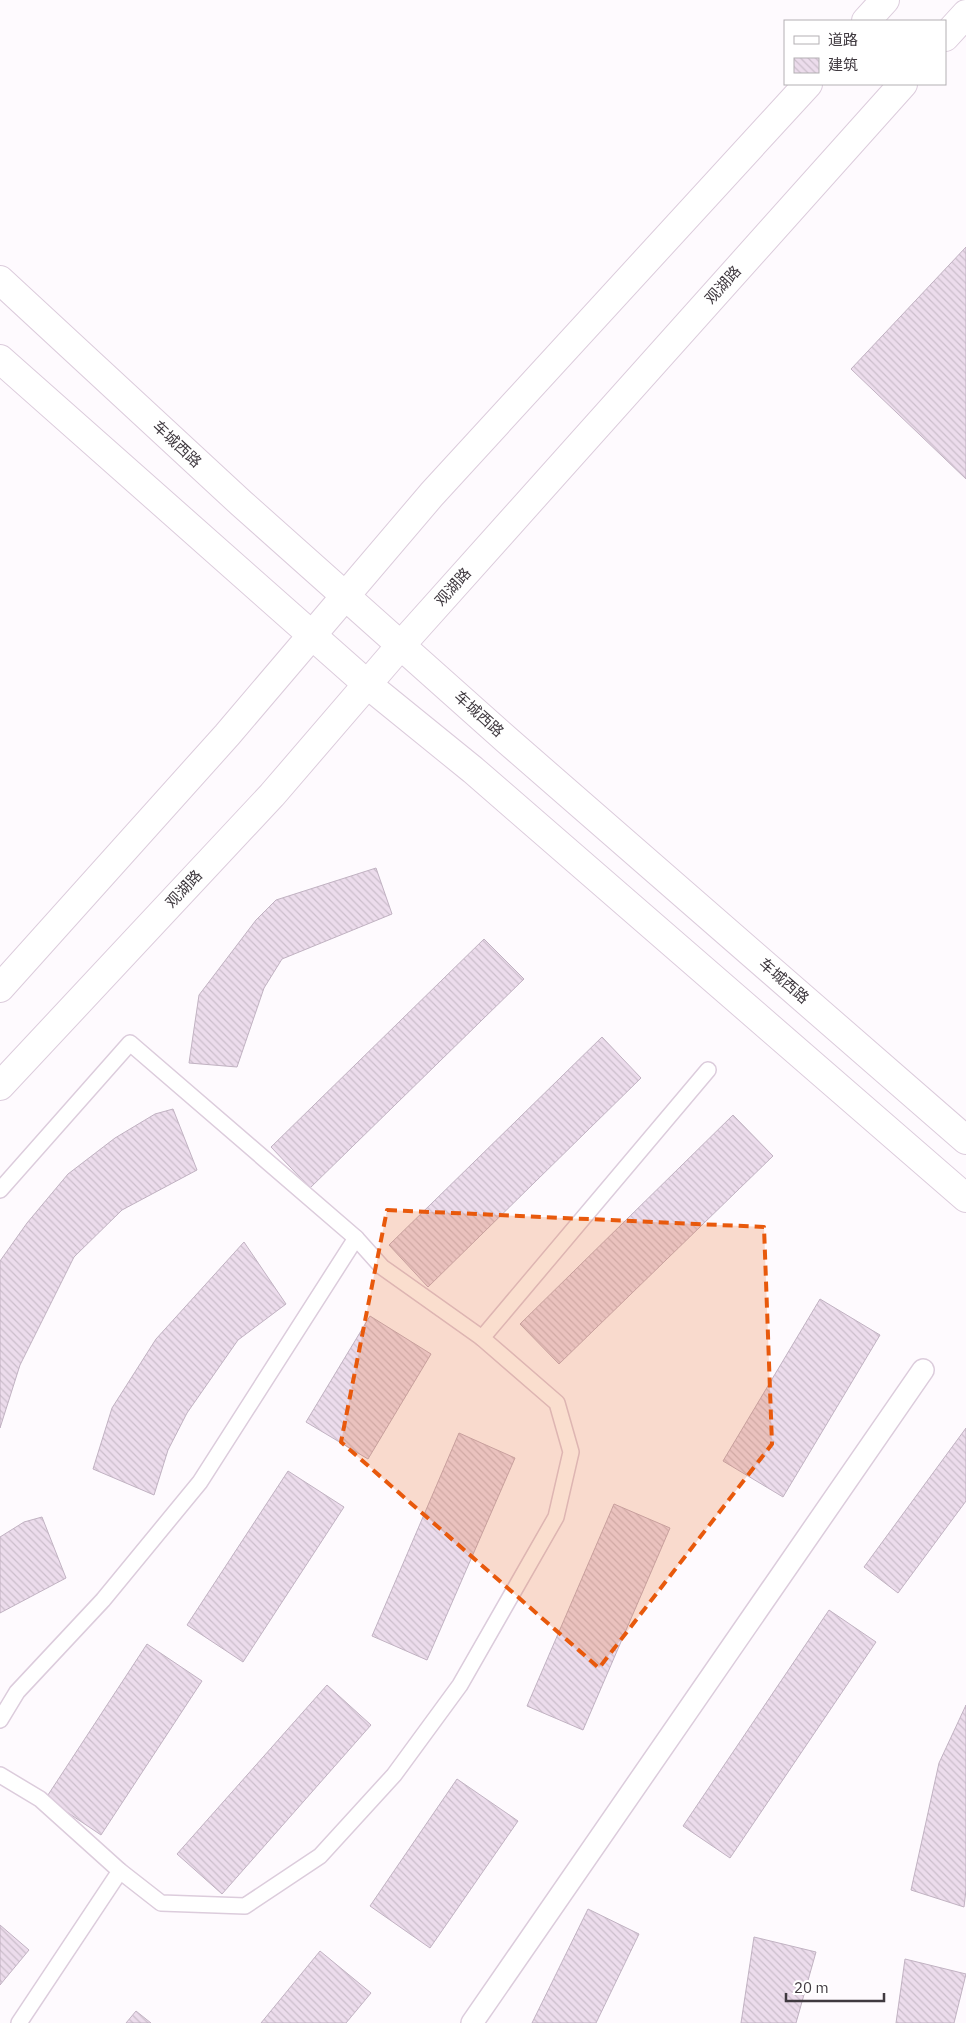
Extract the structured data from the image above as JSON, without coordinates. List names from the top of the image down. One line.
{"streets":{"street":["观湖路","车城西路"]},"crossings":[["观湖路","车城西路"]],"legend":["道路","建筑"],"scale_bar":"20 m"}
